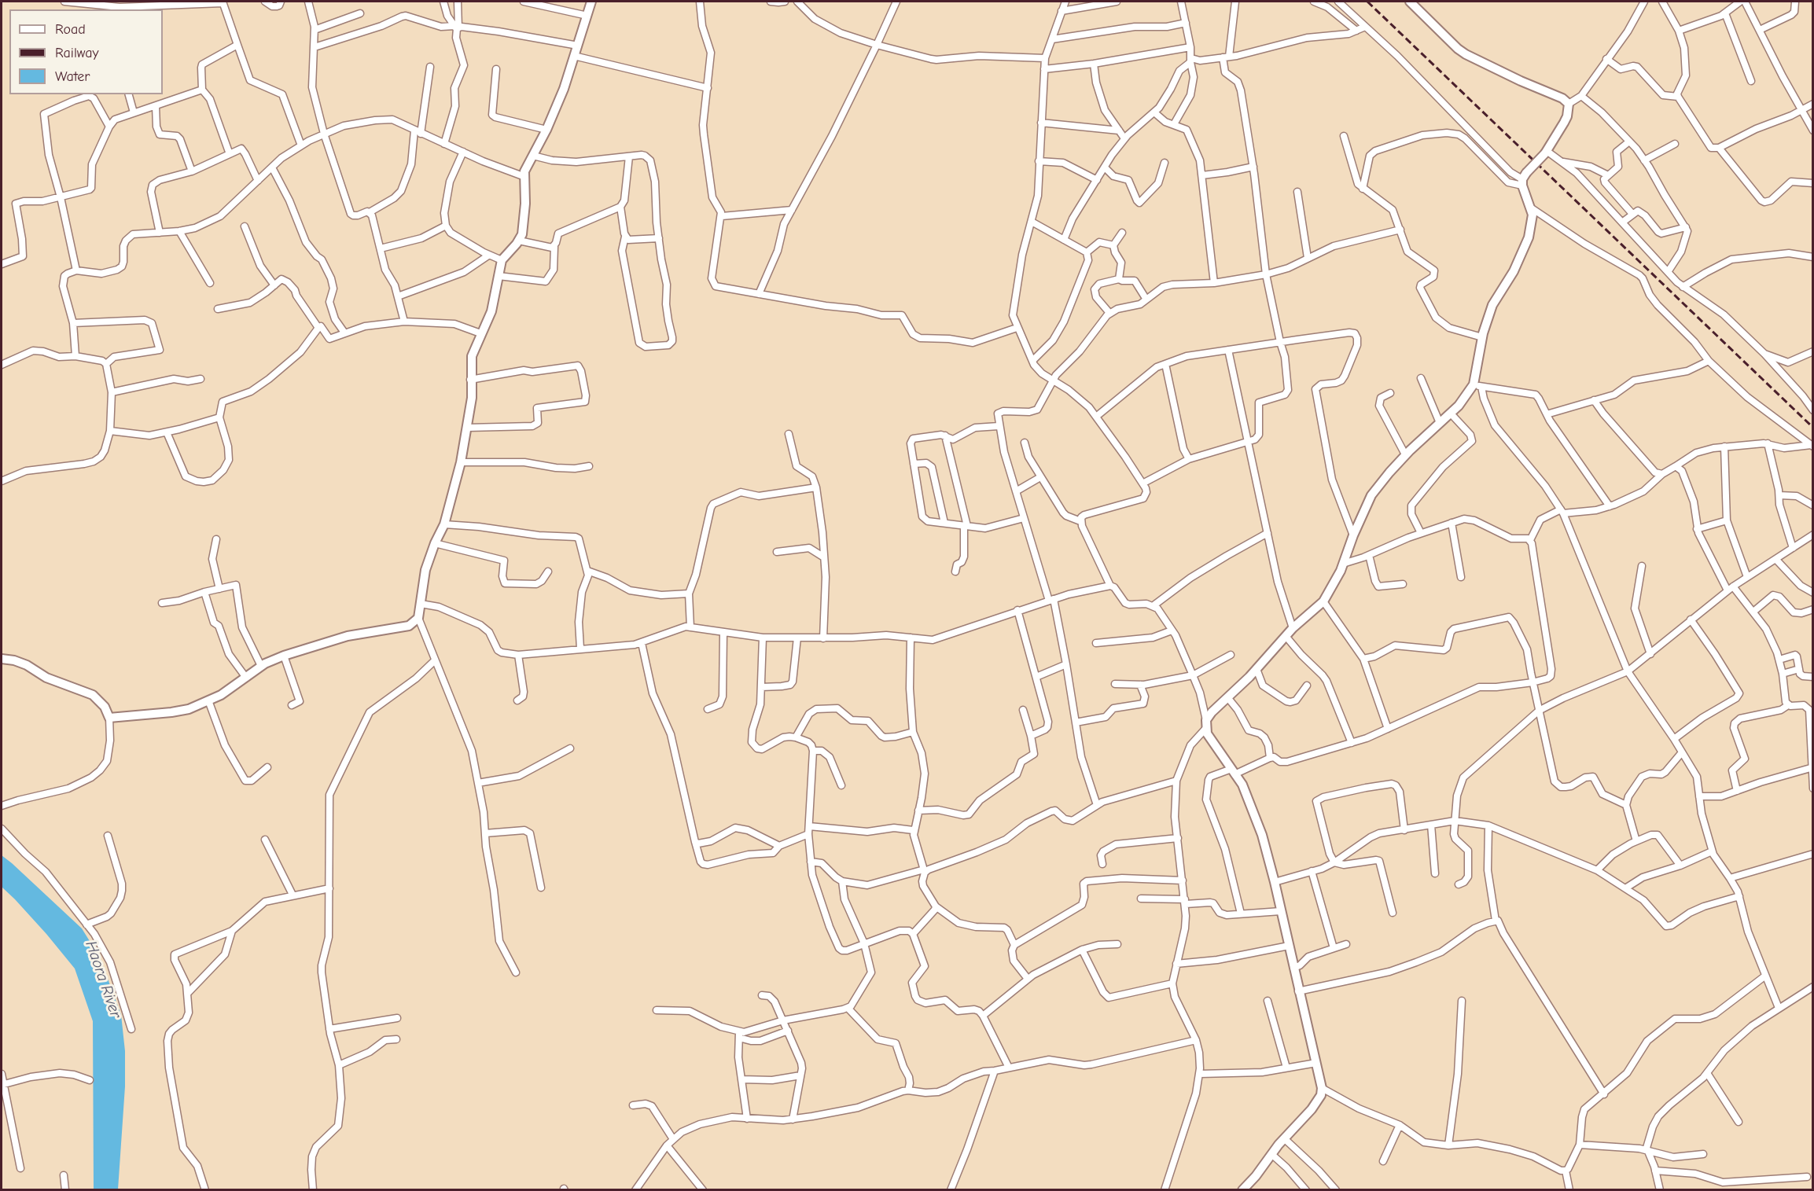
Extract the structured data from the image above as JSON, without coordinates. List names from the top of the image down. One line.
{"water":["Haora River"],"legend":["Road","Railway","Water"]}
